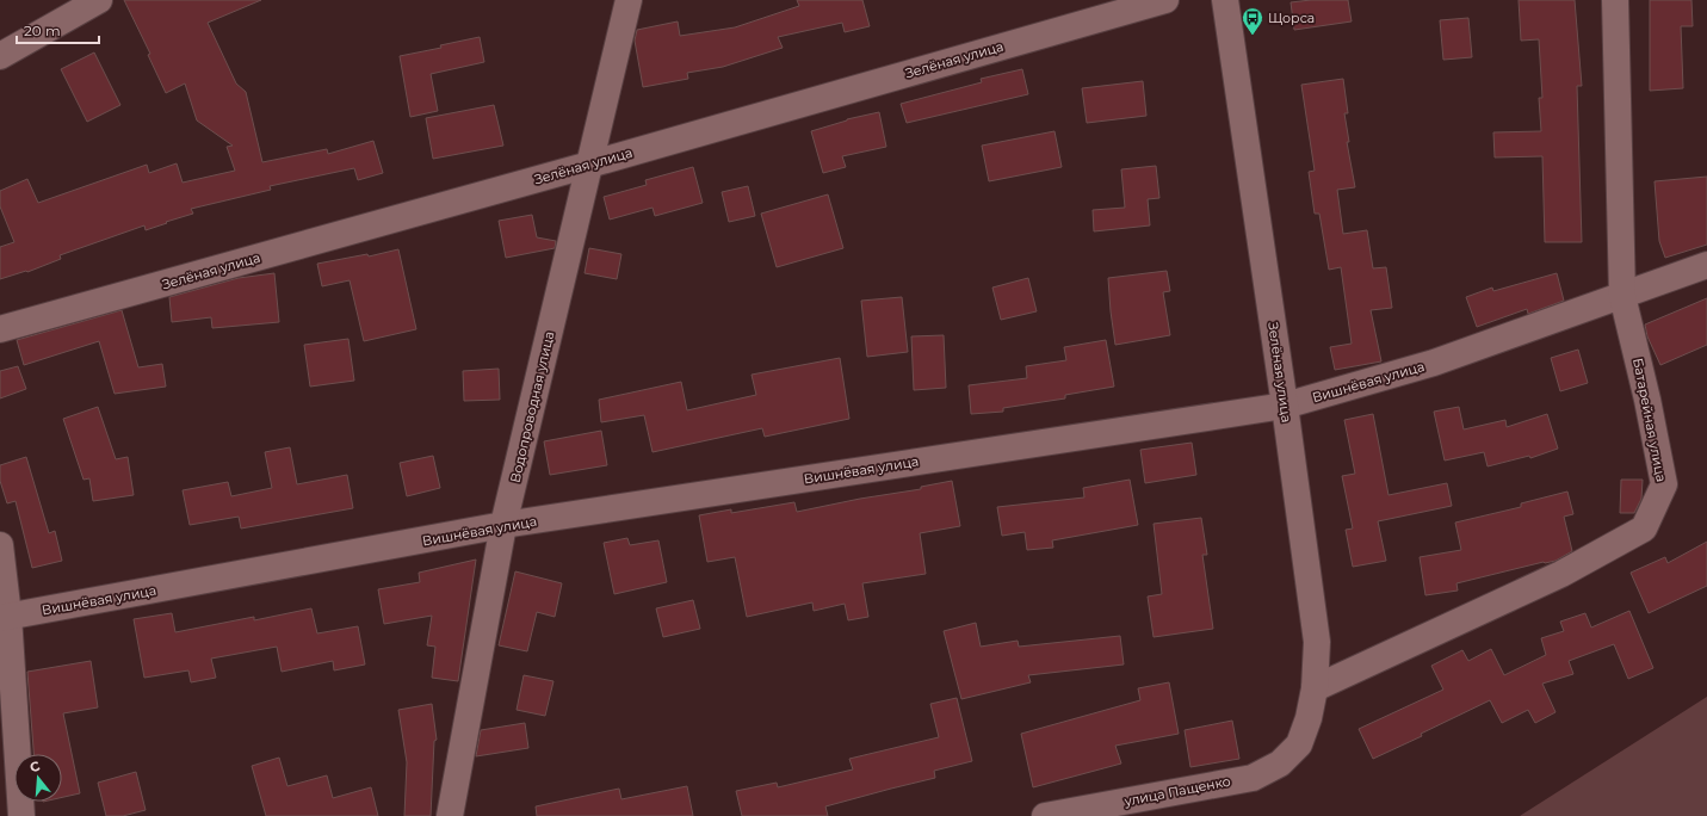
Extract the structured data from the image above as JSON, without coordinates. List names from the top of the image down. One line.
{"streets":{"street":["Зелёная улица","Вишнёвая улица","Водопроводная улица","Батарейная улица","улица Пащенко"]},"crossings":[["Зелёная улица","Вишнёвая улица"],["Зелёная улица","Водопроводная улица"],["Зелёная улица","Батарейная улица"],["Зелёная улица","улица Пащенко"],["Вишнёвая улица","Водопроводная улица"],["Вишнёвая улица","Батарейная улица"]],"places":{"bus stop":["Щорса"]},"scale_bar":"20 m","north":"top"}
